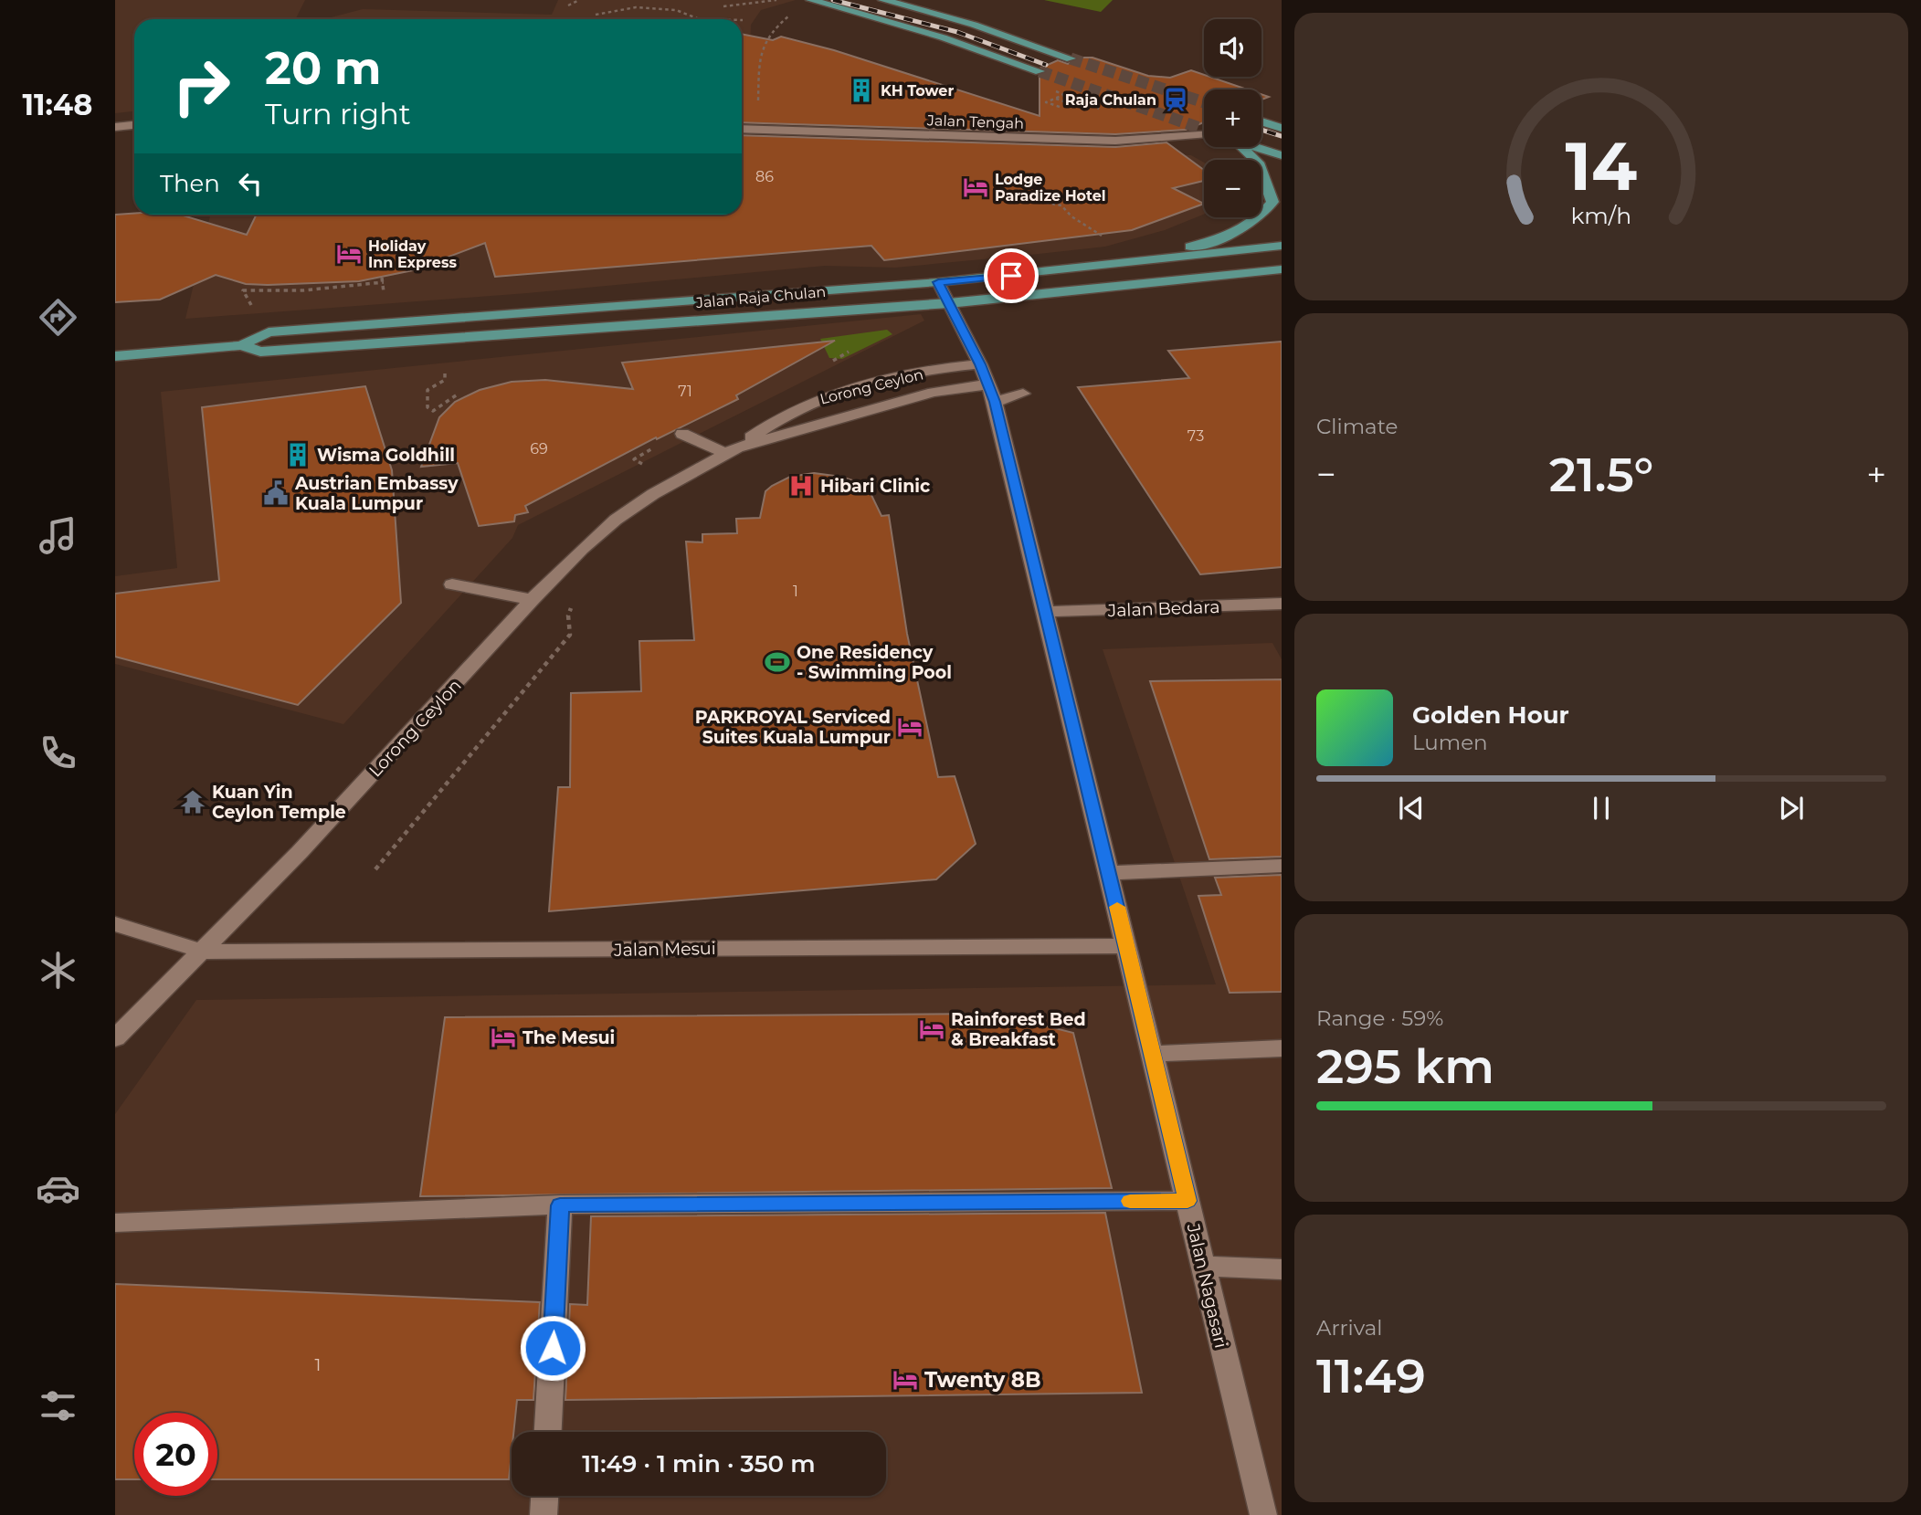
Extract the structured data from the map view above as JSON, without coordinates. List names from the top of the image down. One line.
{"streets":{"main road":["Jalan Raja Chulan"],"street":["Jalan Tengah","Lorong Ceylon","Jalan Bedara","Jalan Mesui","Jalan Nagasari"]},"crossings":[["Jalan Raja Chulan","Jalan Nagasari"],["Lorong Ceylon","Jalan Mesui"],["Lorong Ceylon","Jalan Nagasari"],["Jalan Bedara","Jalan Nagasari"],["Jalan Mesui","Jalan Nagasari"]],"places":{"building":["KH Tower","Wisma Goldhill"],"station":["Raja Chulan"],"hotel":["Lodge Paradize Hotel","Holiday Inn Express","PARKROYAL Serviced Suites Kuala Lumpur","Rainforest Bed & Breakfast","The Mesui","Twenty 8B"],"hospital":["Hibari Clinic"],"public building":["Austrian Embassy Kuala Lumpur"],"sports":["One Residency - Swimming Pool"],"temple":["Kuan Yin Ceylon Temple"]},"house_numbers":["86","71","73","69","1","1"],"page":{"tabs":"11:48","map_buttons":["+","−"],"turn":["20 m","Turn right"],"then":"Then","tile":["Climate",["Range · 59%","295 km"],["Arrival","11:49"]],"heat":["−","21.5°","+"],"song":["Golden Hour","Lumen"],"limit":"20","trip":"11:49 · 1 min · 350 m","gauge":["14","km/h"]}}
